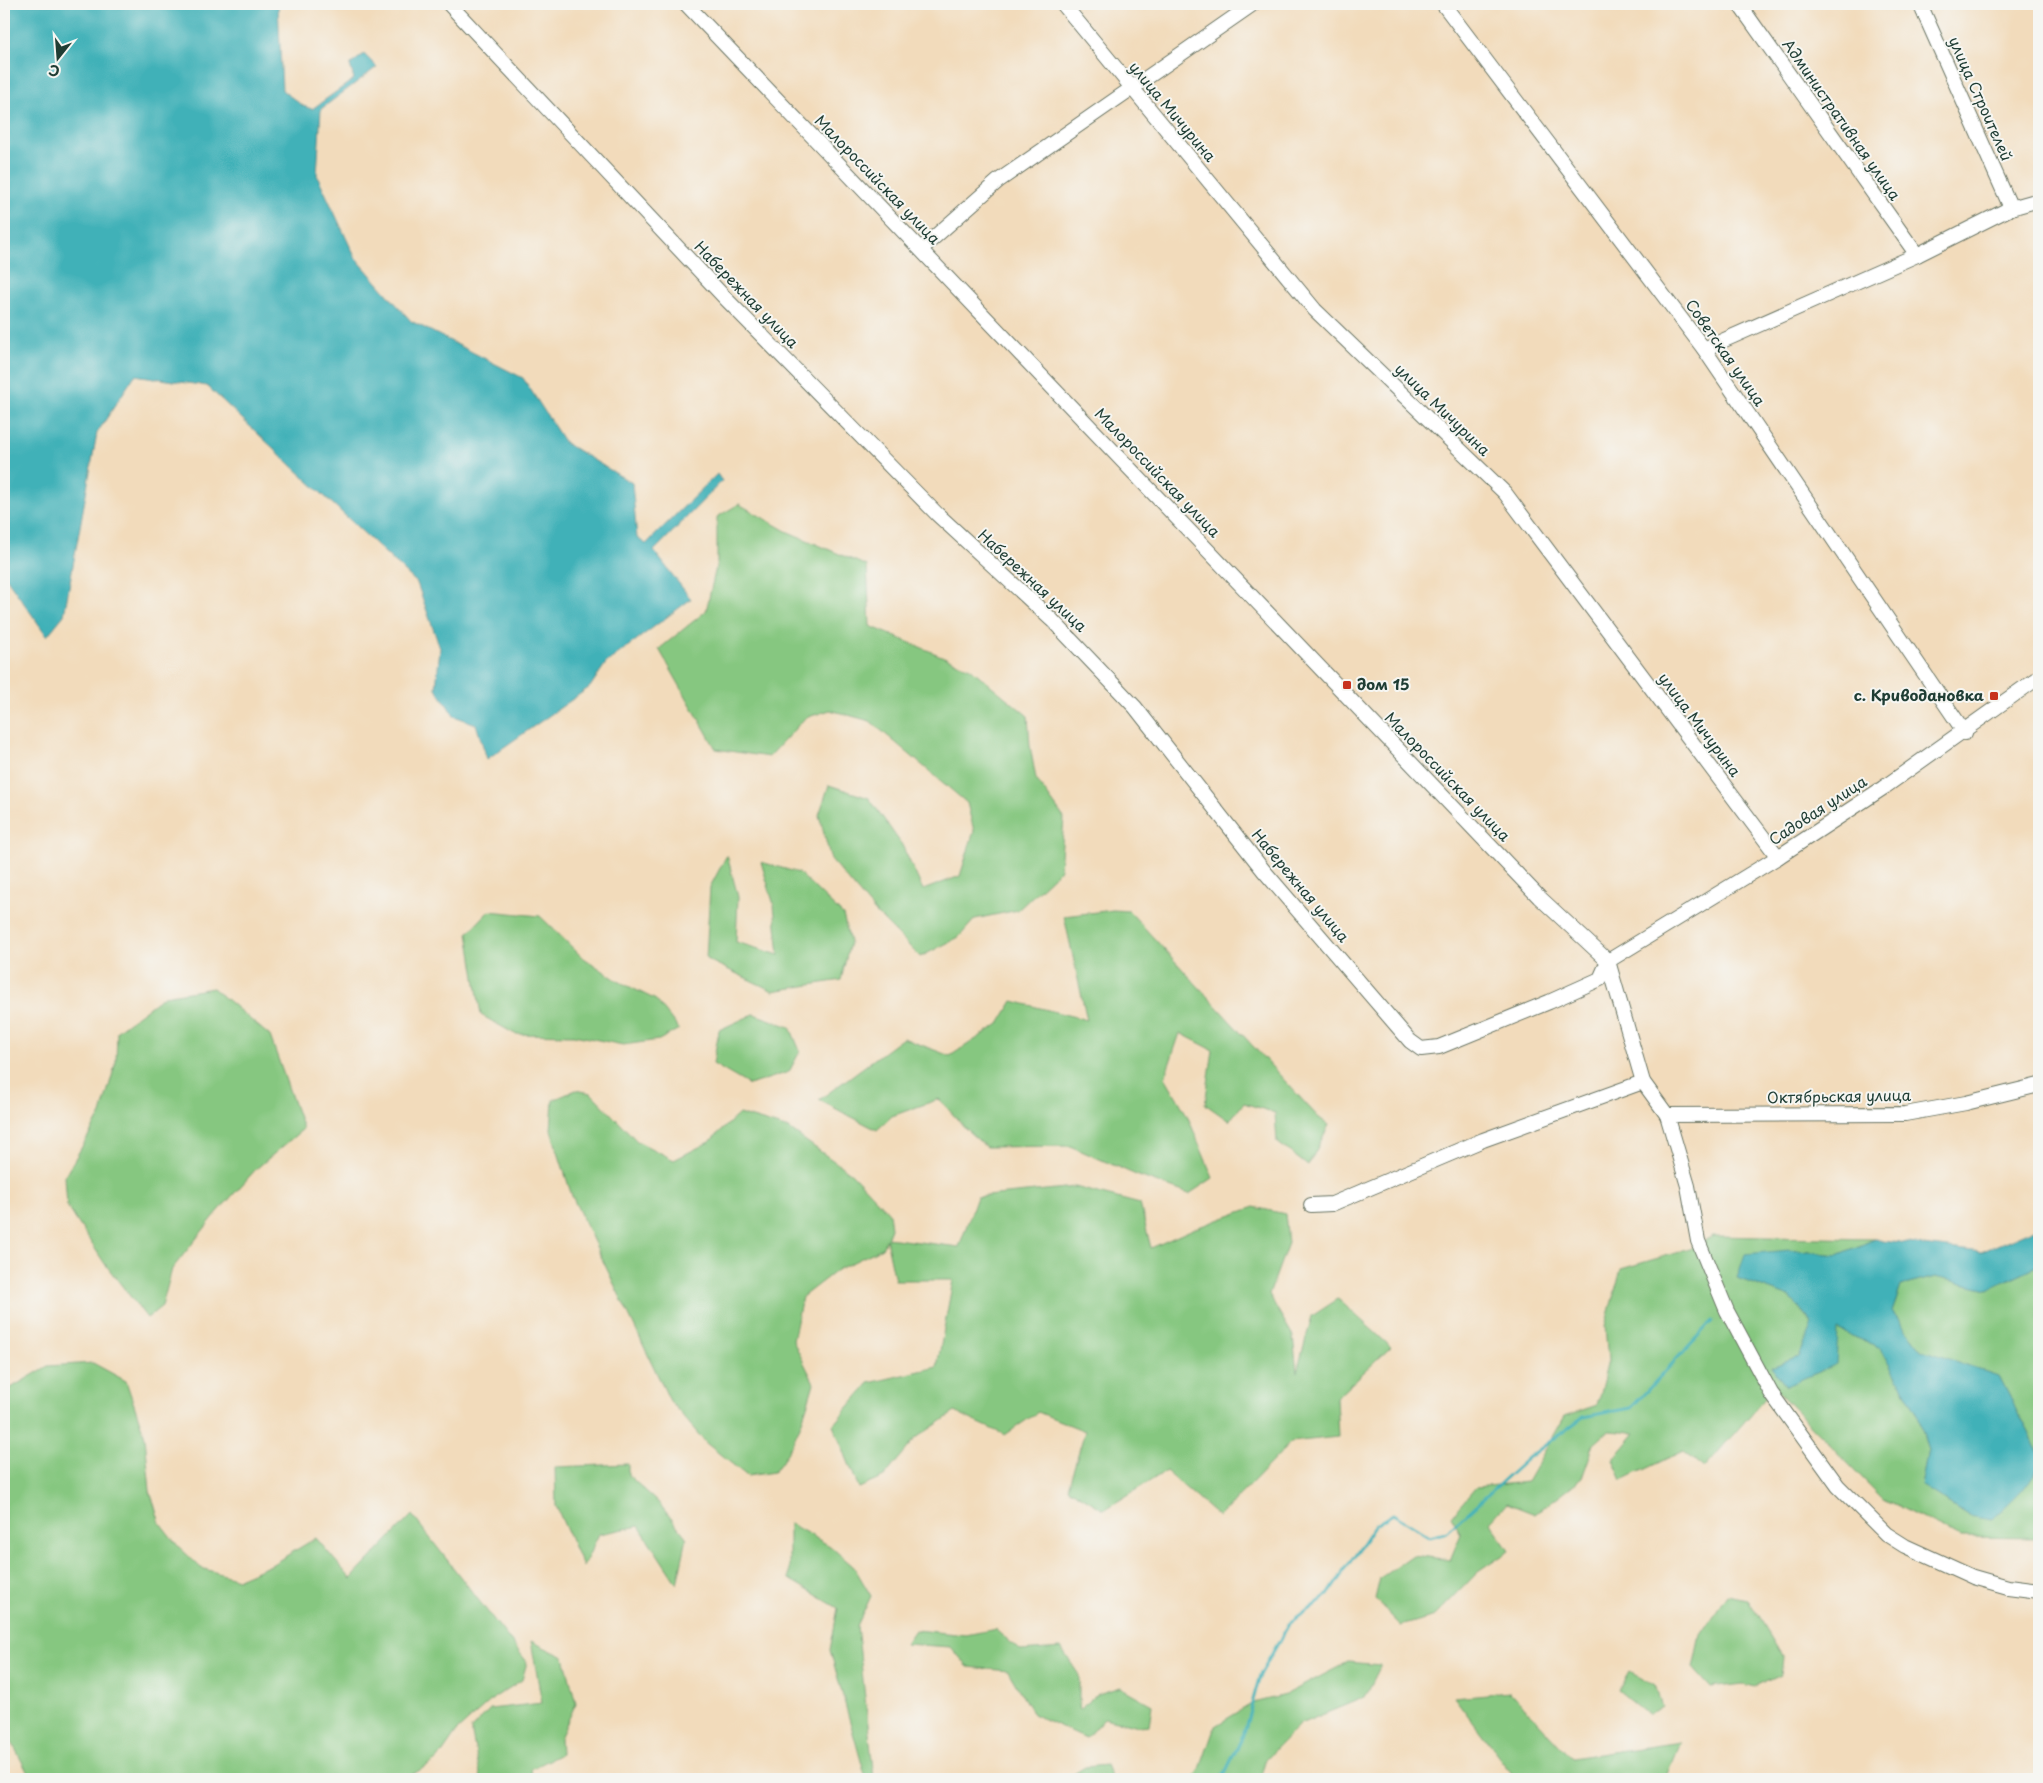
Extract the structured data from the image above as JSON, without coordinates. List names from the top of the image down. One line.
{"streets":{"street":["улица Строителей","улица Мичурина","Административная улица","Малороссийская улица","Набережная улица","Советская улица","Садовая улица","Октябрьская улица"]},"crossings":[["улица Мичурина","Садовая улица"],["Малороссийская улица","Набережная улица"],["Малороссийская улица","Садовая улица"],["Набережная улица","Садовая улица"],["Советская улица","Садовая улица"]],"places":{"transit":["дом 15","с. Криводановка"]},"north":"bottom"}
